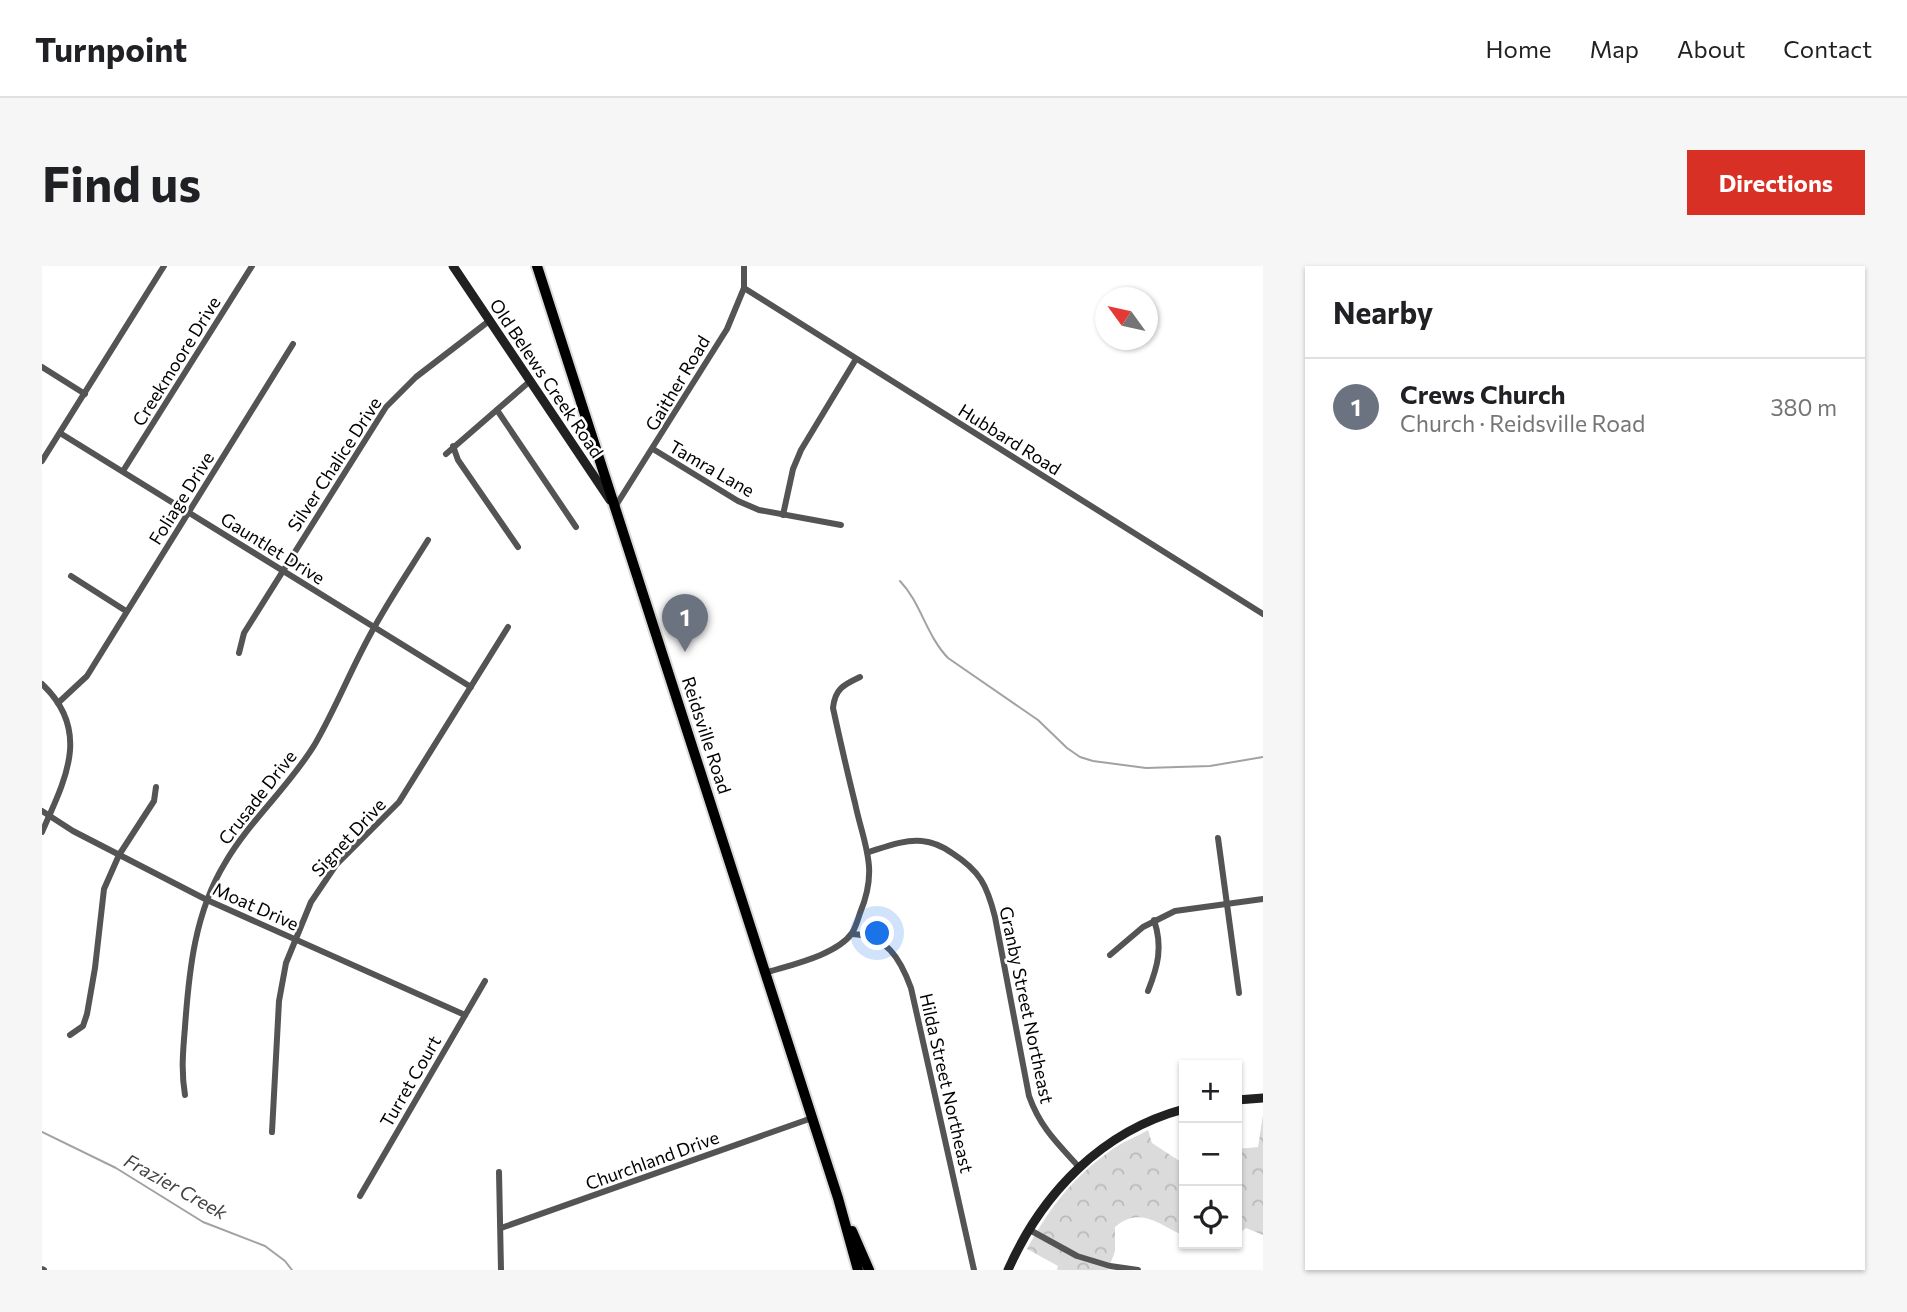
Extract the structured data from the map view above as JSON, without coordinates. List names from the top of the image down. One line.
{"streets":{"highway":["Reidsville Road"],"street":["Creekmoore Drive","Old Belews Creek Road","Gaither Road","Hubbard Road","Silver Chalice Drive","Tamra Lane","Foliage Drive","Gauntlet Drive","Crusade Drive","Signet Drive","Moat Drive","Granby Street Northeast","Turret Court","Hilda Street Northeast","Churchland Drive"]},"crossings":[["Creekmoore Drive","Gauntlet Drive"],["Old Belews Creek Road","Gaither Road"],["Old Belews Creek Road","Silver Chalice Drive"],["Old Belews Creek Road","Reidsville Road"],["Gaither Road","Hubbard Road"],["Gaither Road","Tamra Lane"],["Gaither Road","Reidsville Road"],["Silver Chalice Drive","Gauntlet Drive"],["Foliage Drive","Gauntlet Drive"],["Gauntlet Drive","Crusade Drive"],["Gauntlet Drive","Signet Drive"],["Reidsville Road","Churchland Drive"],["Crusade Drive","Moat Drive"],["Signet Drive","Moat Drive"],["Moat Drive","Turret Court"]],"water":["Frazier Creek"],"north":"top left","page":{"header":"Turnpoint","nav":["Home","Map","About","Contact"],"buttons":"Directions","title":"Find us","heading":"Nearby","list":[{"mark":"1","name":"Crews Church","note":"Church · Reidsville Road","value":"380 m"}],"pins":"1","map_buttons":["+","−"]}}
